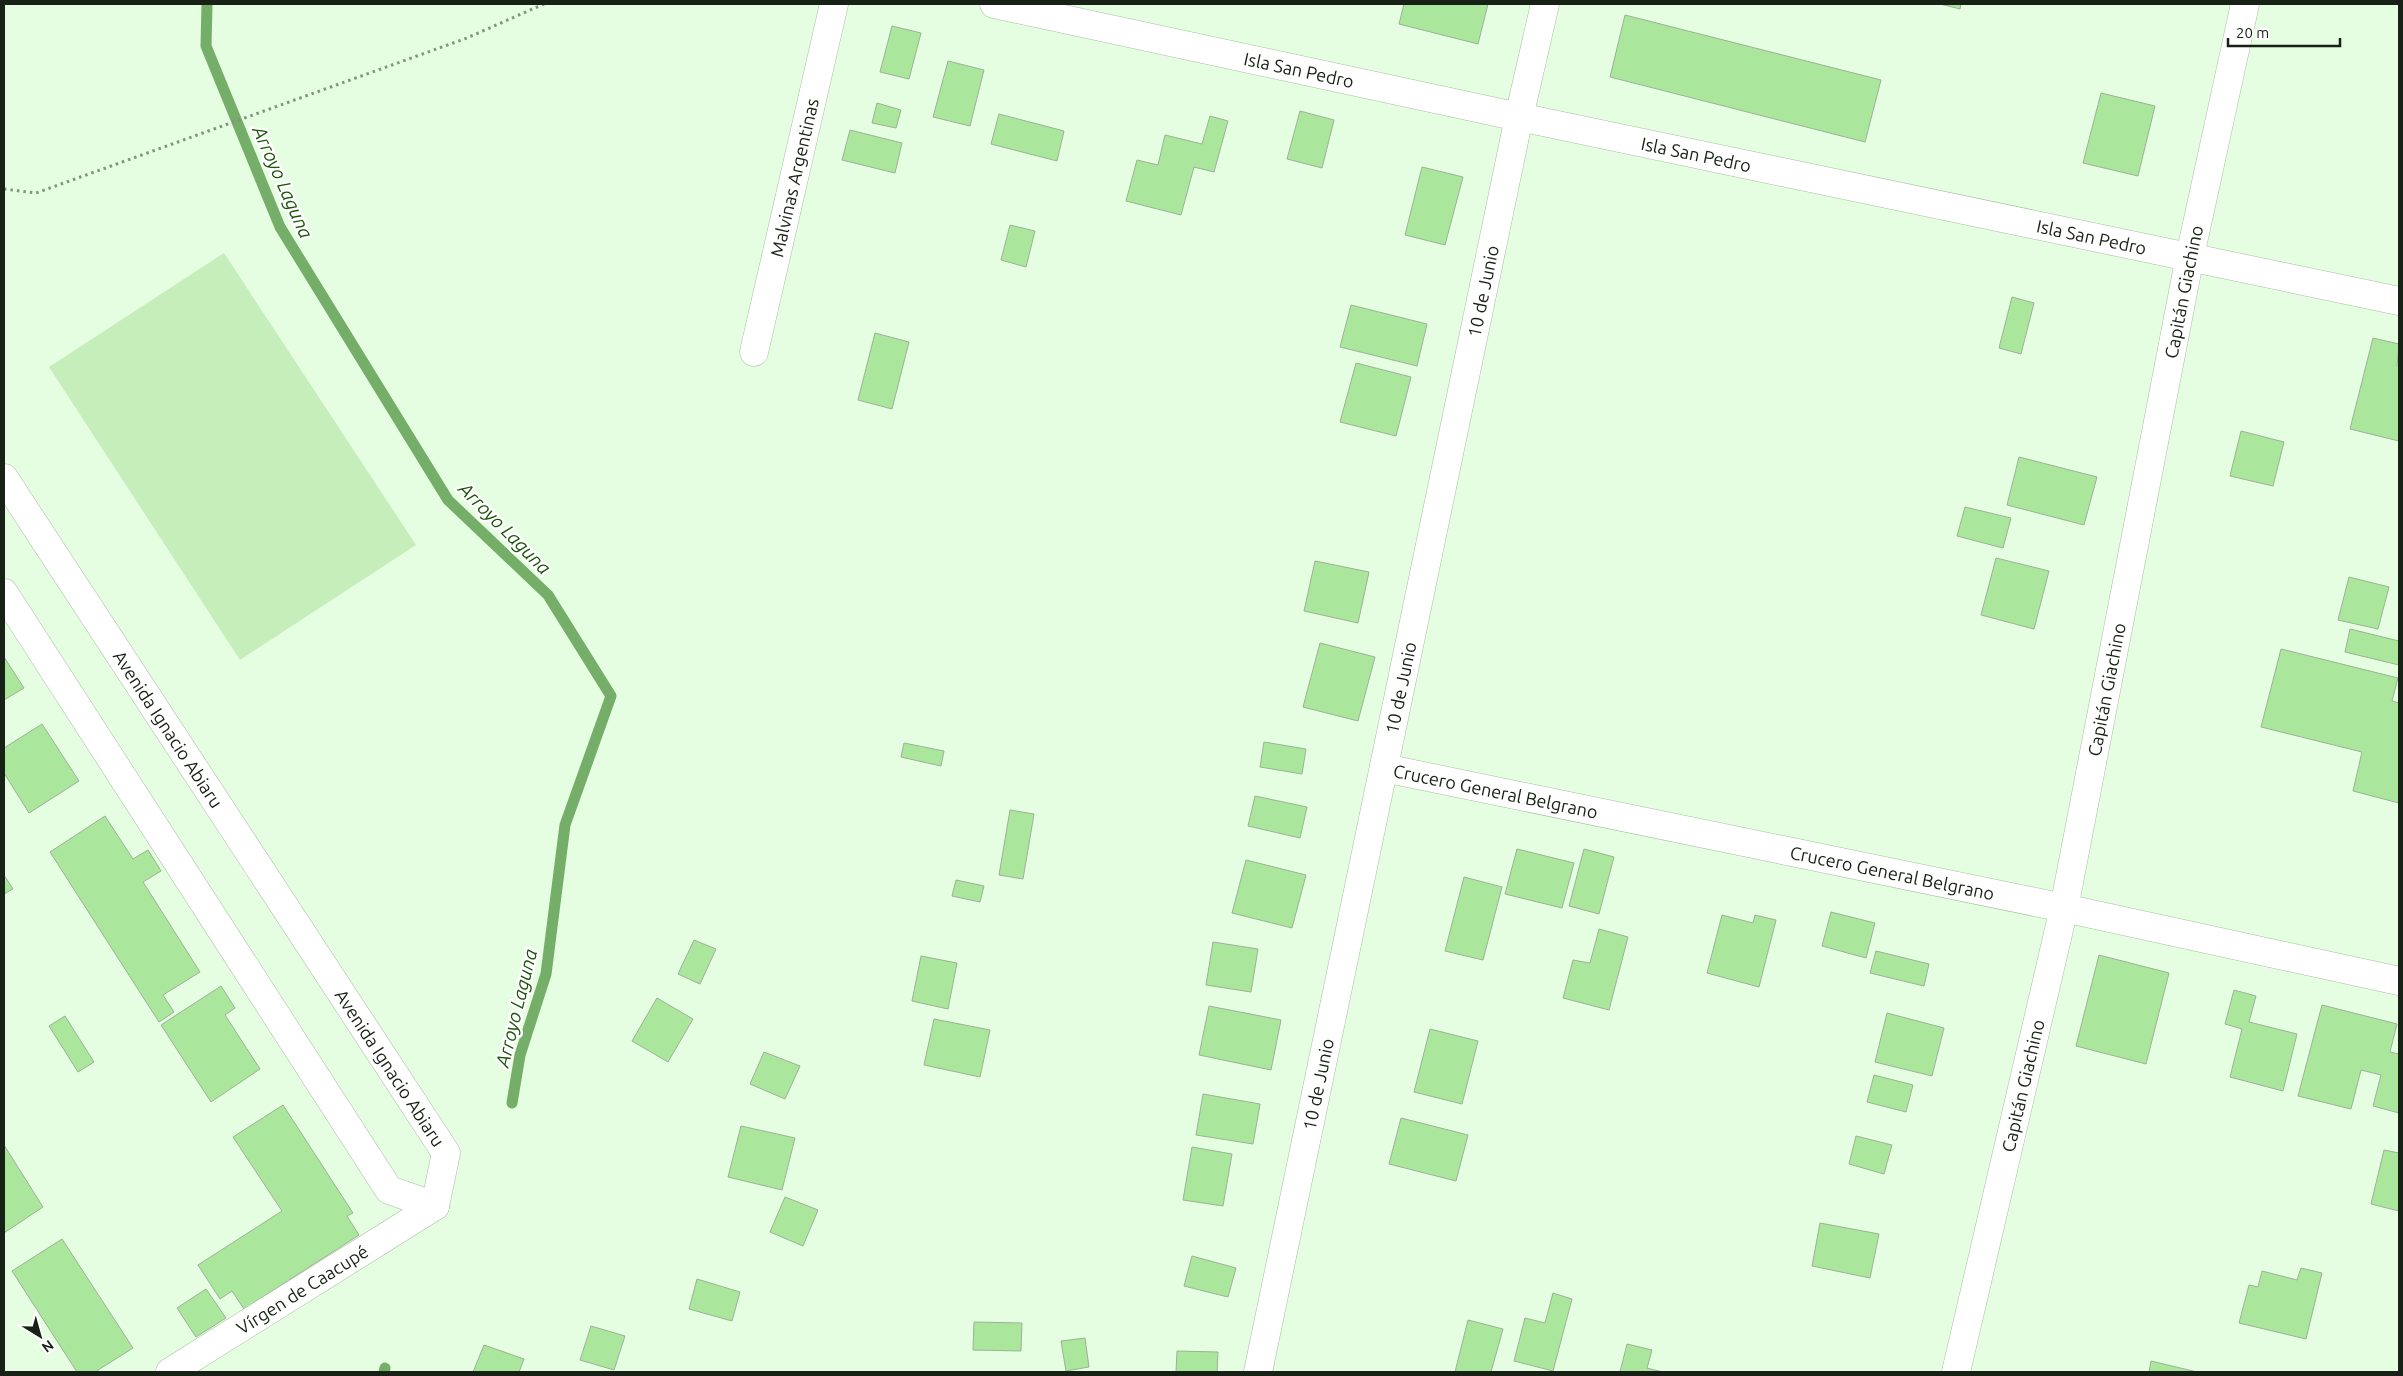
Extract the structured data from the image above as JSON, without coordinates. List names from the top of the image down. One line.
{"streets":{"street":["Isla San Pedro","Malvinas Argentinas","10 de Junio","Capitán Giachino","Avenida Ignacio Abiaru","Crucero General Belgrano","Vírgen de Caacupé"]},"crossings":[["Isla San Pedro","10 de Junio"],["Isla San Pedro","Capitán Giachino"],["10 de Junio","Crucero General Belgrano"],["Capitán Giachino","Crucero General Belgrano"],["Avenida Ignacio Abiaru","Vírgen de Caacupé"]],"water":["Arroyo Laguna"],"scale_bar":"20 m","north":"bottom right"}
